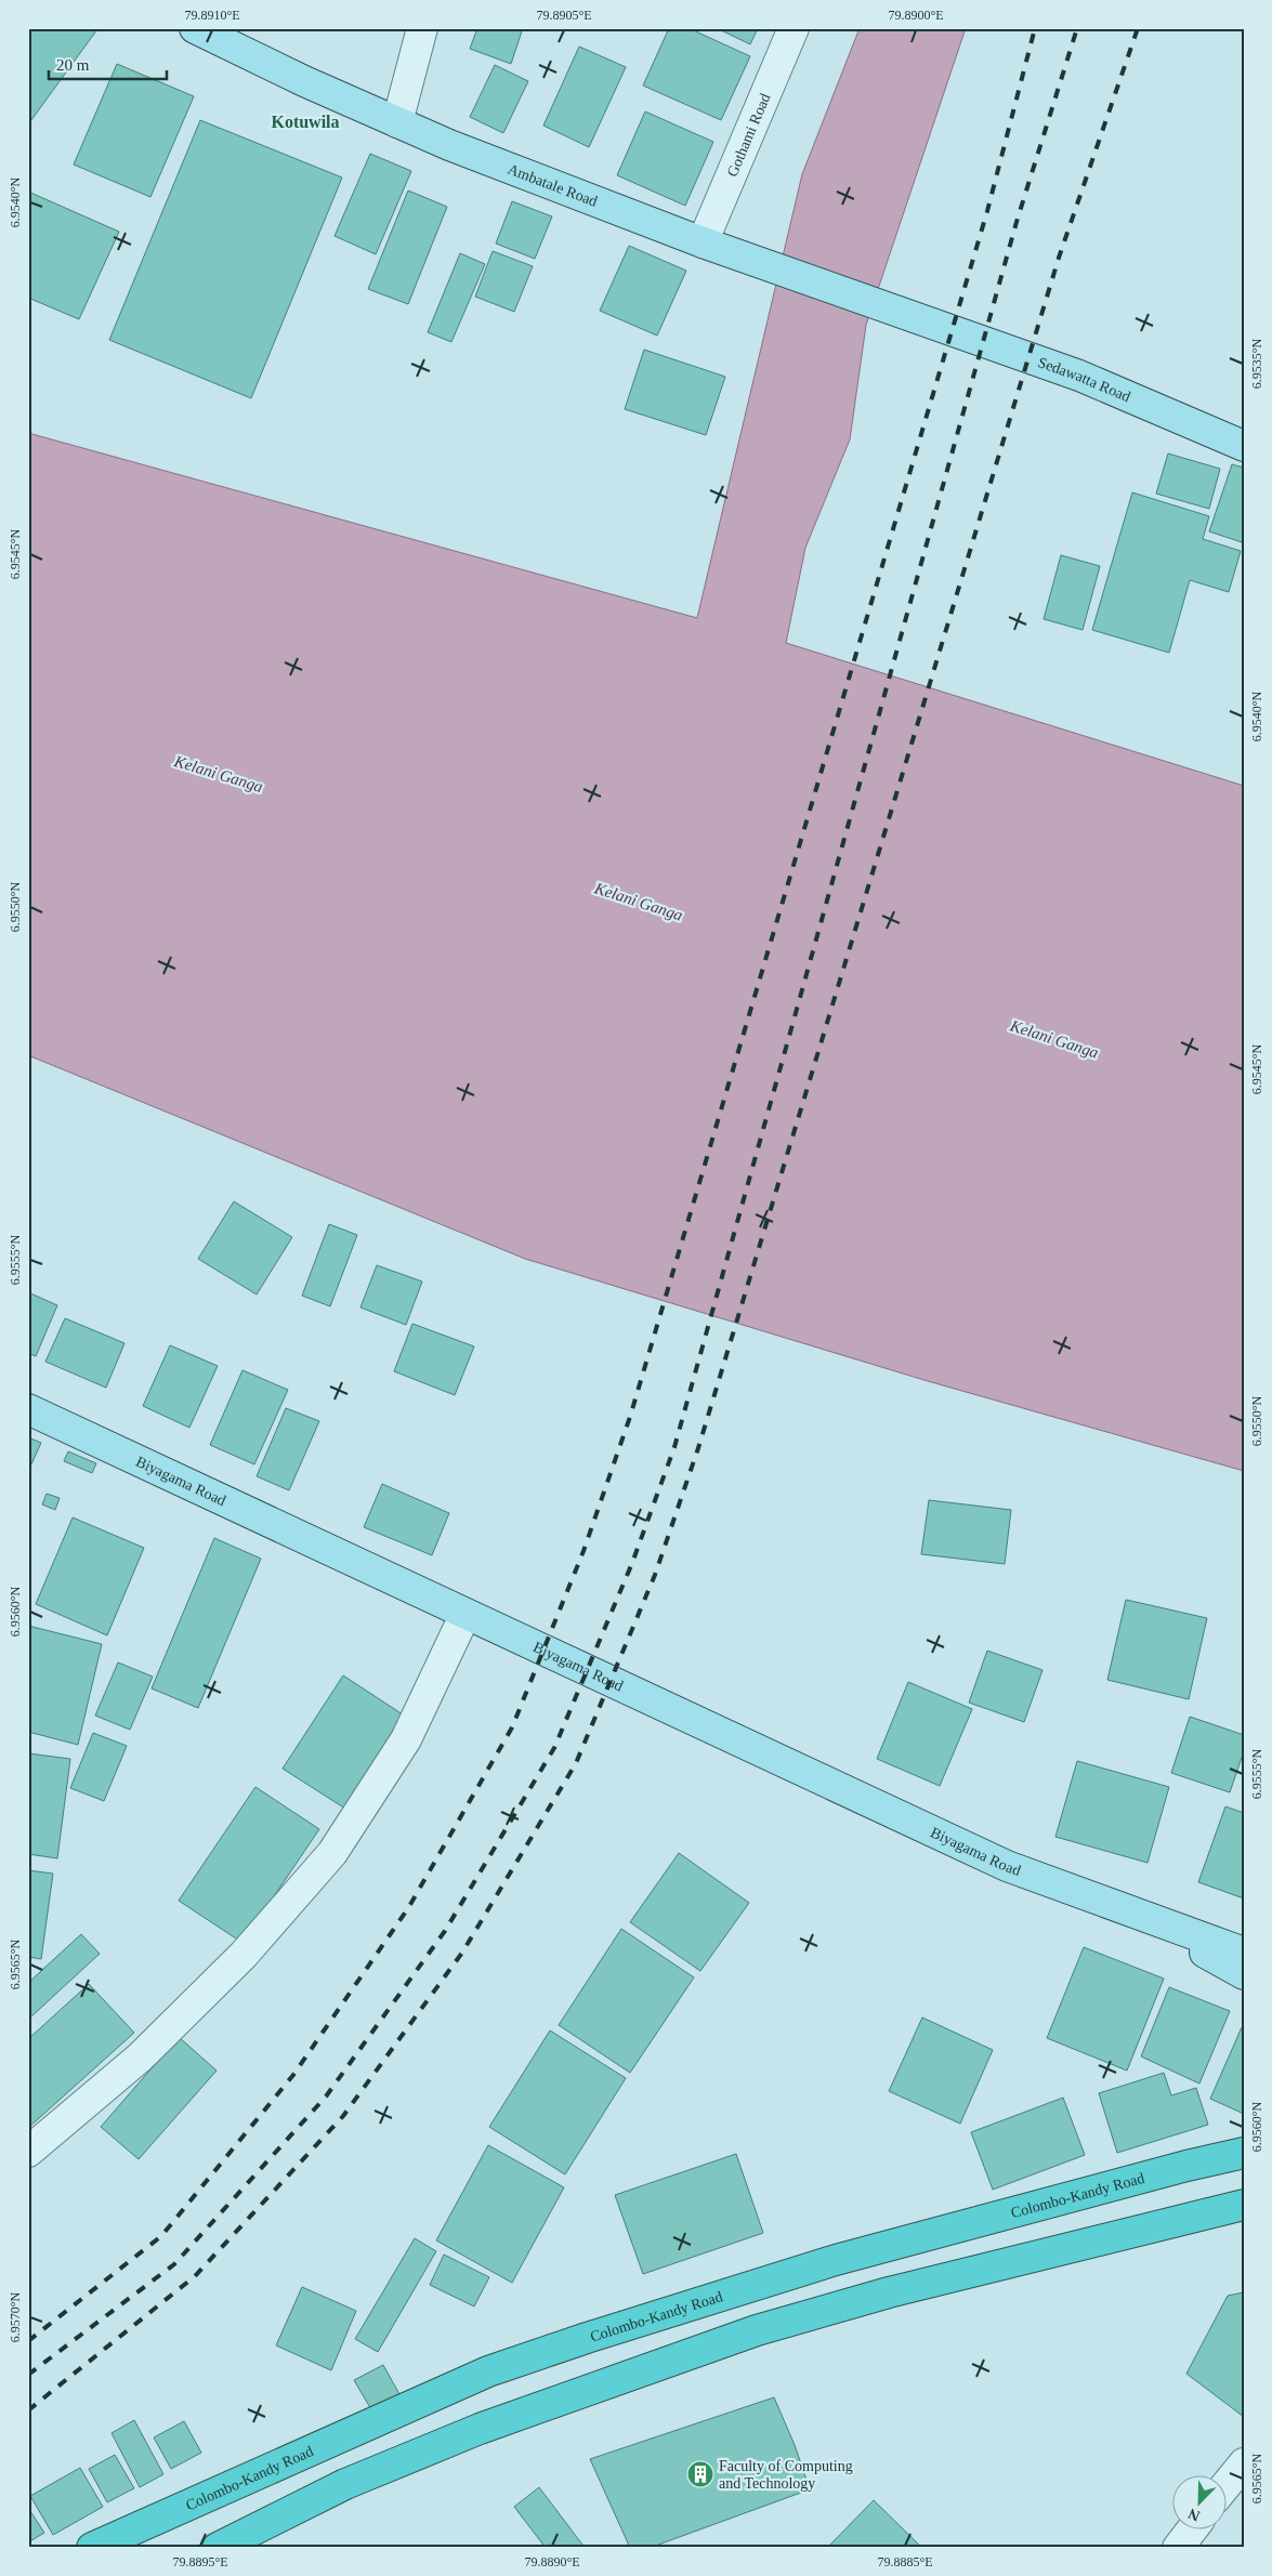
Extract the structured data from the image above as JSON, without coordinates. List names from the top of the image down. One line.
{"streets":{"highway":["Colombo-Kandy Road"],"main road":["Ambatale Road","Sedawatta Road","Biyagama Road"],"street":["Gothami Road"]},"crossings":[["Gothami Road","Ambatale Road"],["Ambatale Road","Sedawatta Road"]],"districts":["Kotuwila"],"water":["Kelani Ganga"],"places":{"building":["Faculty of Computing and Technology"]},"scale_bar":"20 m","north":"bottom left","coordinates":["79.8910°E","79.8905°E","79.8900°E","6.9540°N","6.9535°N","6.9545°N","6.9550°N","6.9555°N","6.9560°N","6.9565°N","6.9570°N","79.8895°E","79.8890°E","79.8885°E"]}
